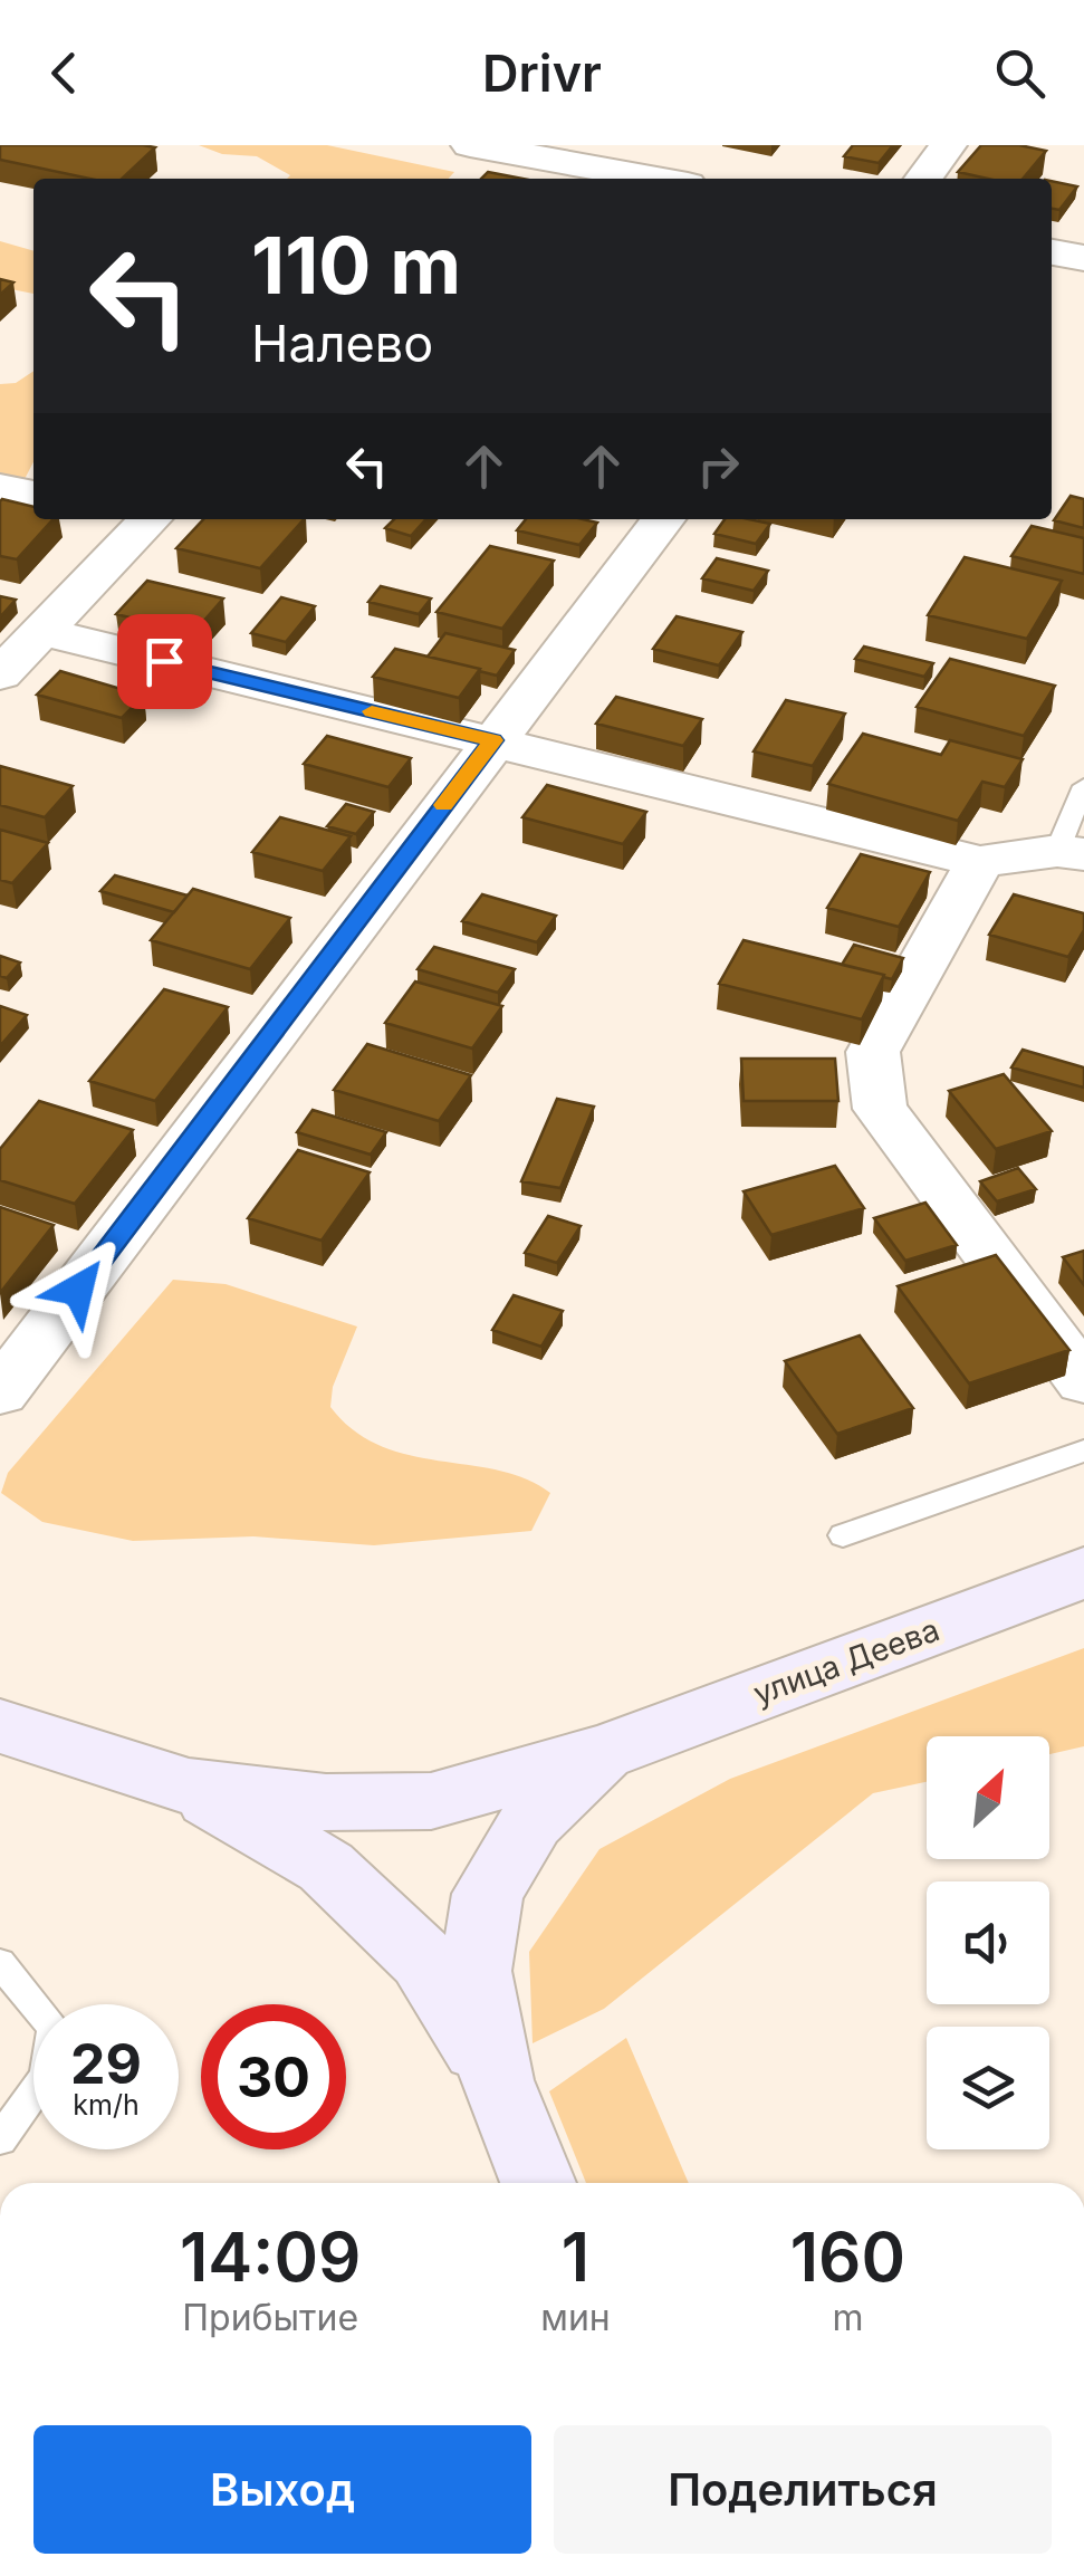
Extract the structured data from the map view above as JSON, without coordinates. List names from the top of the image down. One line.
{"streets":{"main road":["улица Деева"]},"north":"top right","page":{"header":"Drivr","turn":["110 m","Налево"],"speed":"29 km/h","limit":"30","eta":["14:09","Прибытие","1","мин","160","m"],"buttons":["Выход","Поделиться"]}}
